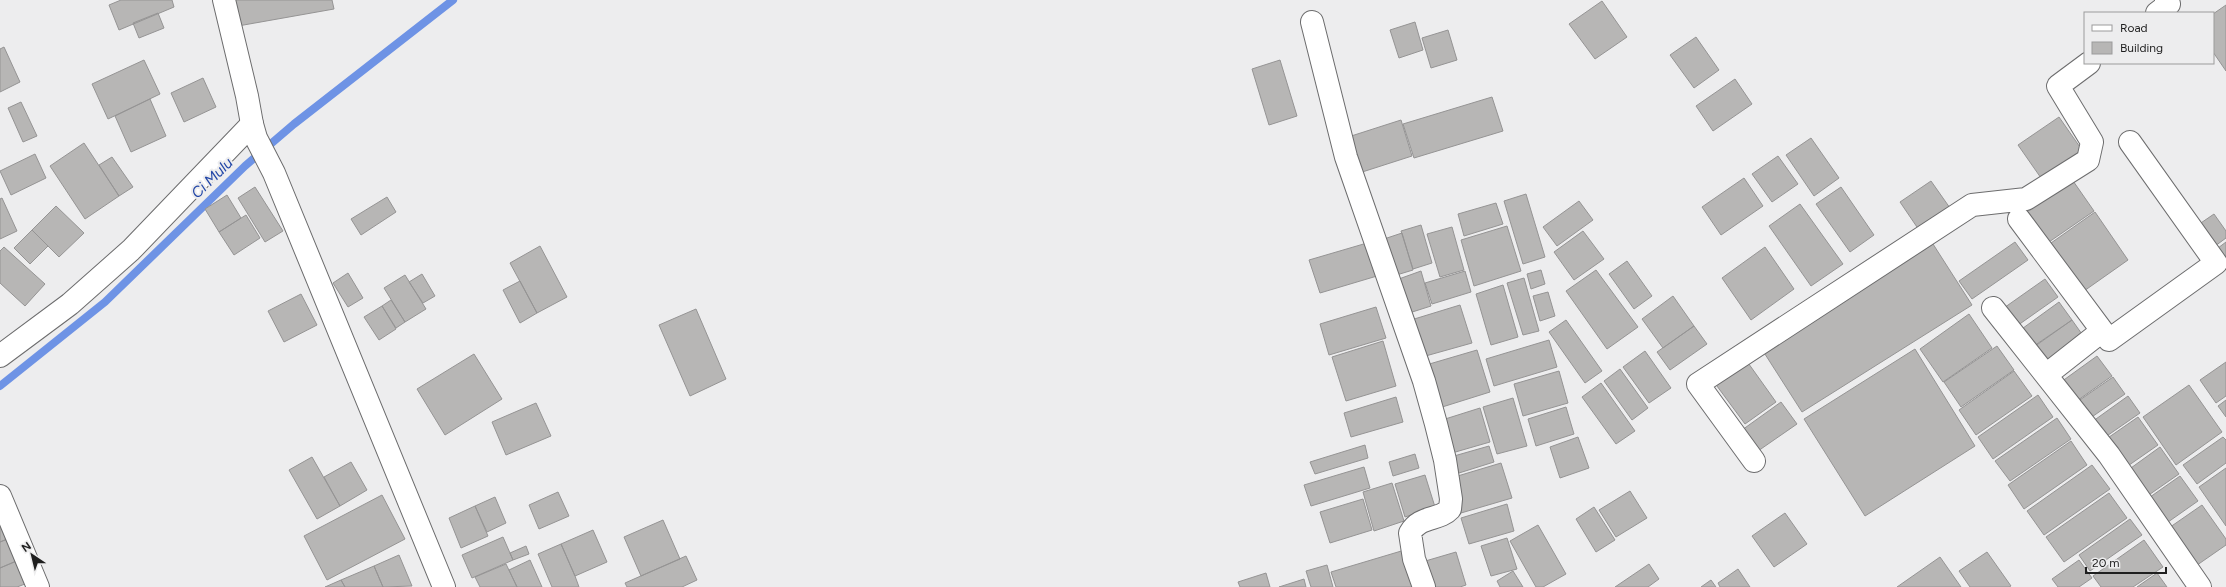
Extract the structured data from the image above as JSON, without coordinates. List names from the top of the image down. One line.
{"water":["Ci Mulu"],"legend":["Road","Building"],"scale_bar":"20 m","north":"top left"}
